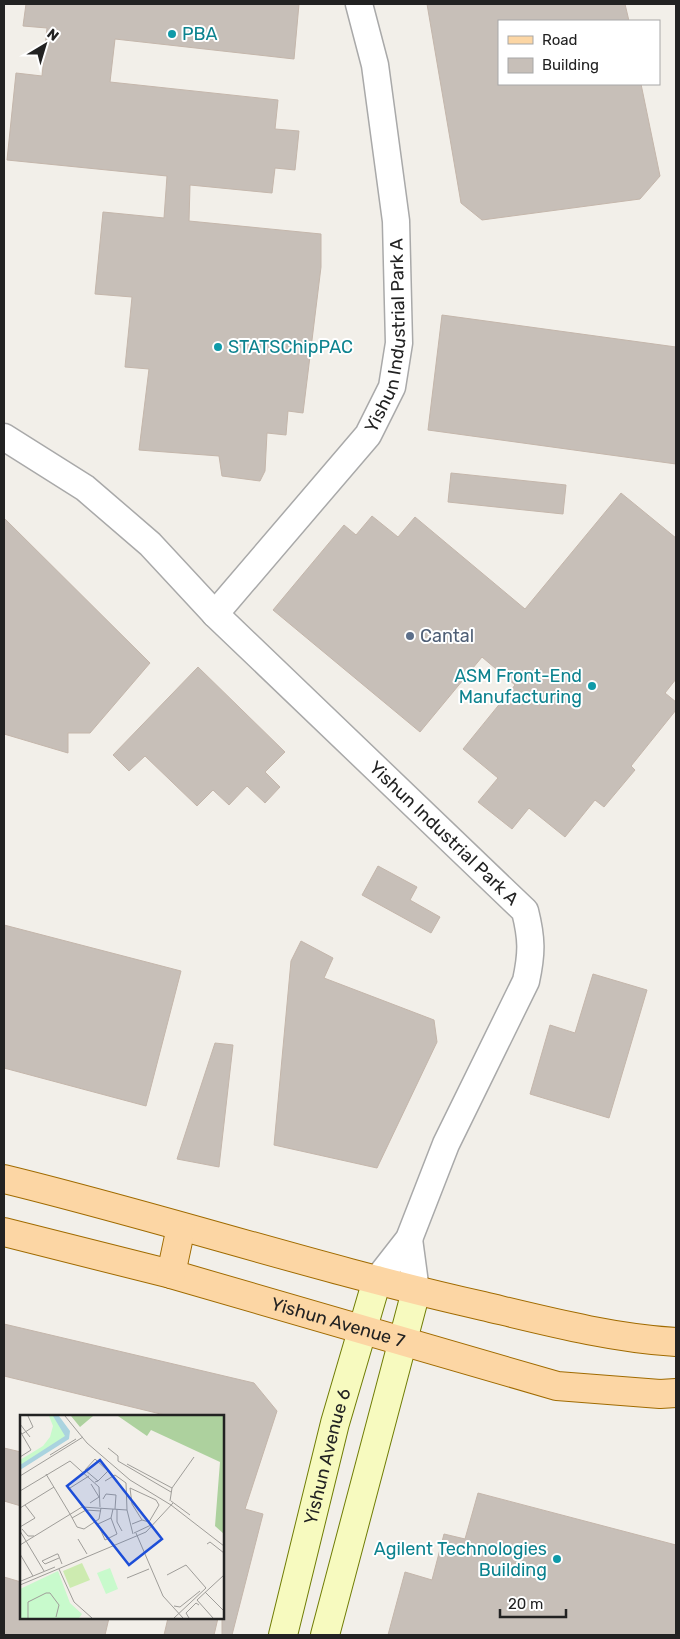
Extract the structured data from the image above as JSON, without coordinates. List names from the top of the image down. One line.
{"streets":{"main road":["Yishun Avenue 7","Yishun Avenue 6"],"street":["Yishun Industrial Park A"]},"crossings":[["Yishun Industrial Park A","Yishun Avenue 6"],["Yishun Avenue 7","Yishun Avenue 6"]],"places":["PBA","STATSChipPAC","Cantal","ASM Front-End Manufacturing","Agilent Technologies Building"],"legend":["Road","Building"],"scale_bar":"20 m","north":"top right"}
